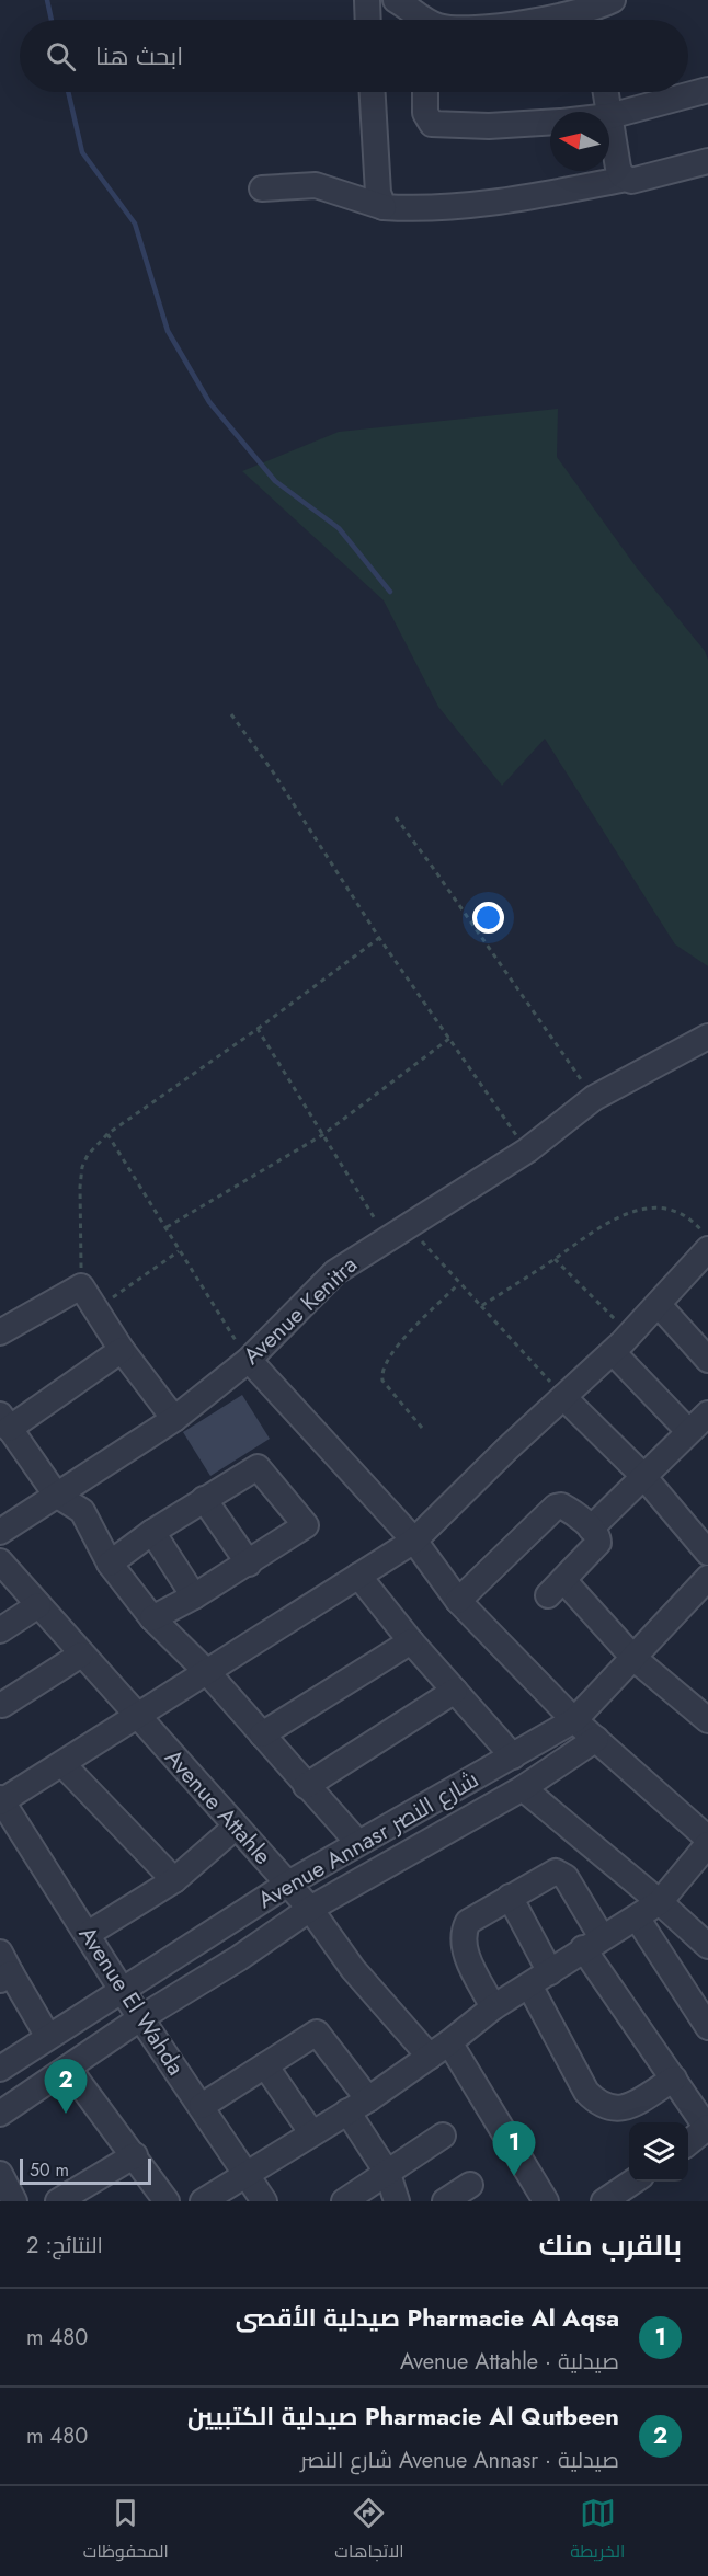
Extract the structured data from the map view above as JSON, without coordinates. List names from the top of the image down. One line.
{"streets":{"street":["Avenue Kenitra","Avenue Attahle","Avenue Annasr شارع النصر","Avenue El Wahda"]},"crossings":[["Avenue Attahle","Avenue Annasr شارع النصر"],["Avenue Annasr شارع النصر","Avenue El Wahda"]],"scale_bar":"50 m","north":"left","page":{"search":"ابحث هنا","pins":["2","1"],"scale":"50 m","heading":["بالقرب منك","النتائج: 2"],"list":[{"mark":"1","name":"Pharmacie Al Aqsa صيدلية الأقصى","note":"صيدلية · Avenue Attahle","value":"480 m"},{"mark":"2","name":"Pharmacie Al Qutbeen صيدلية الكتبيين","note":"صيدلية · Avenue Annasr شارع النصر","value":"480 m"}],"nav":["الخريطة","الاتجاهات","المحفوظات"]}}
